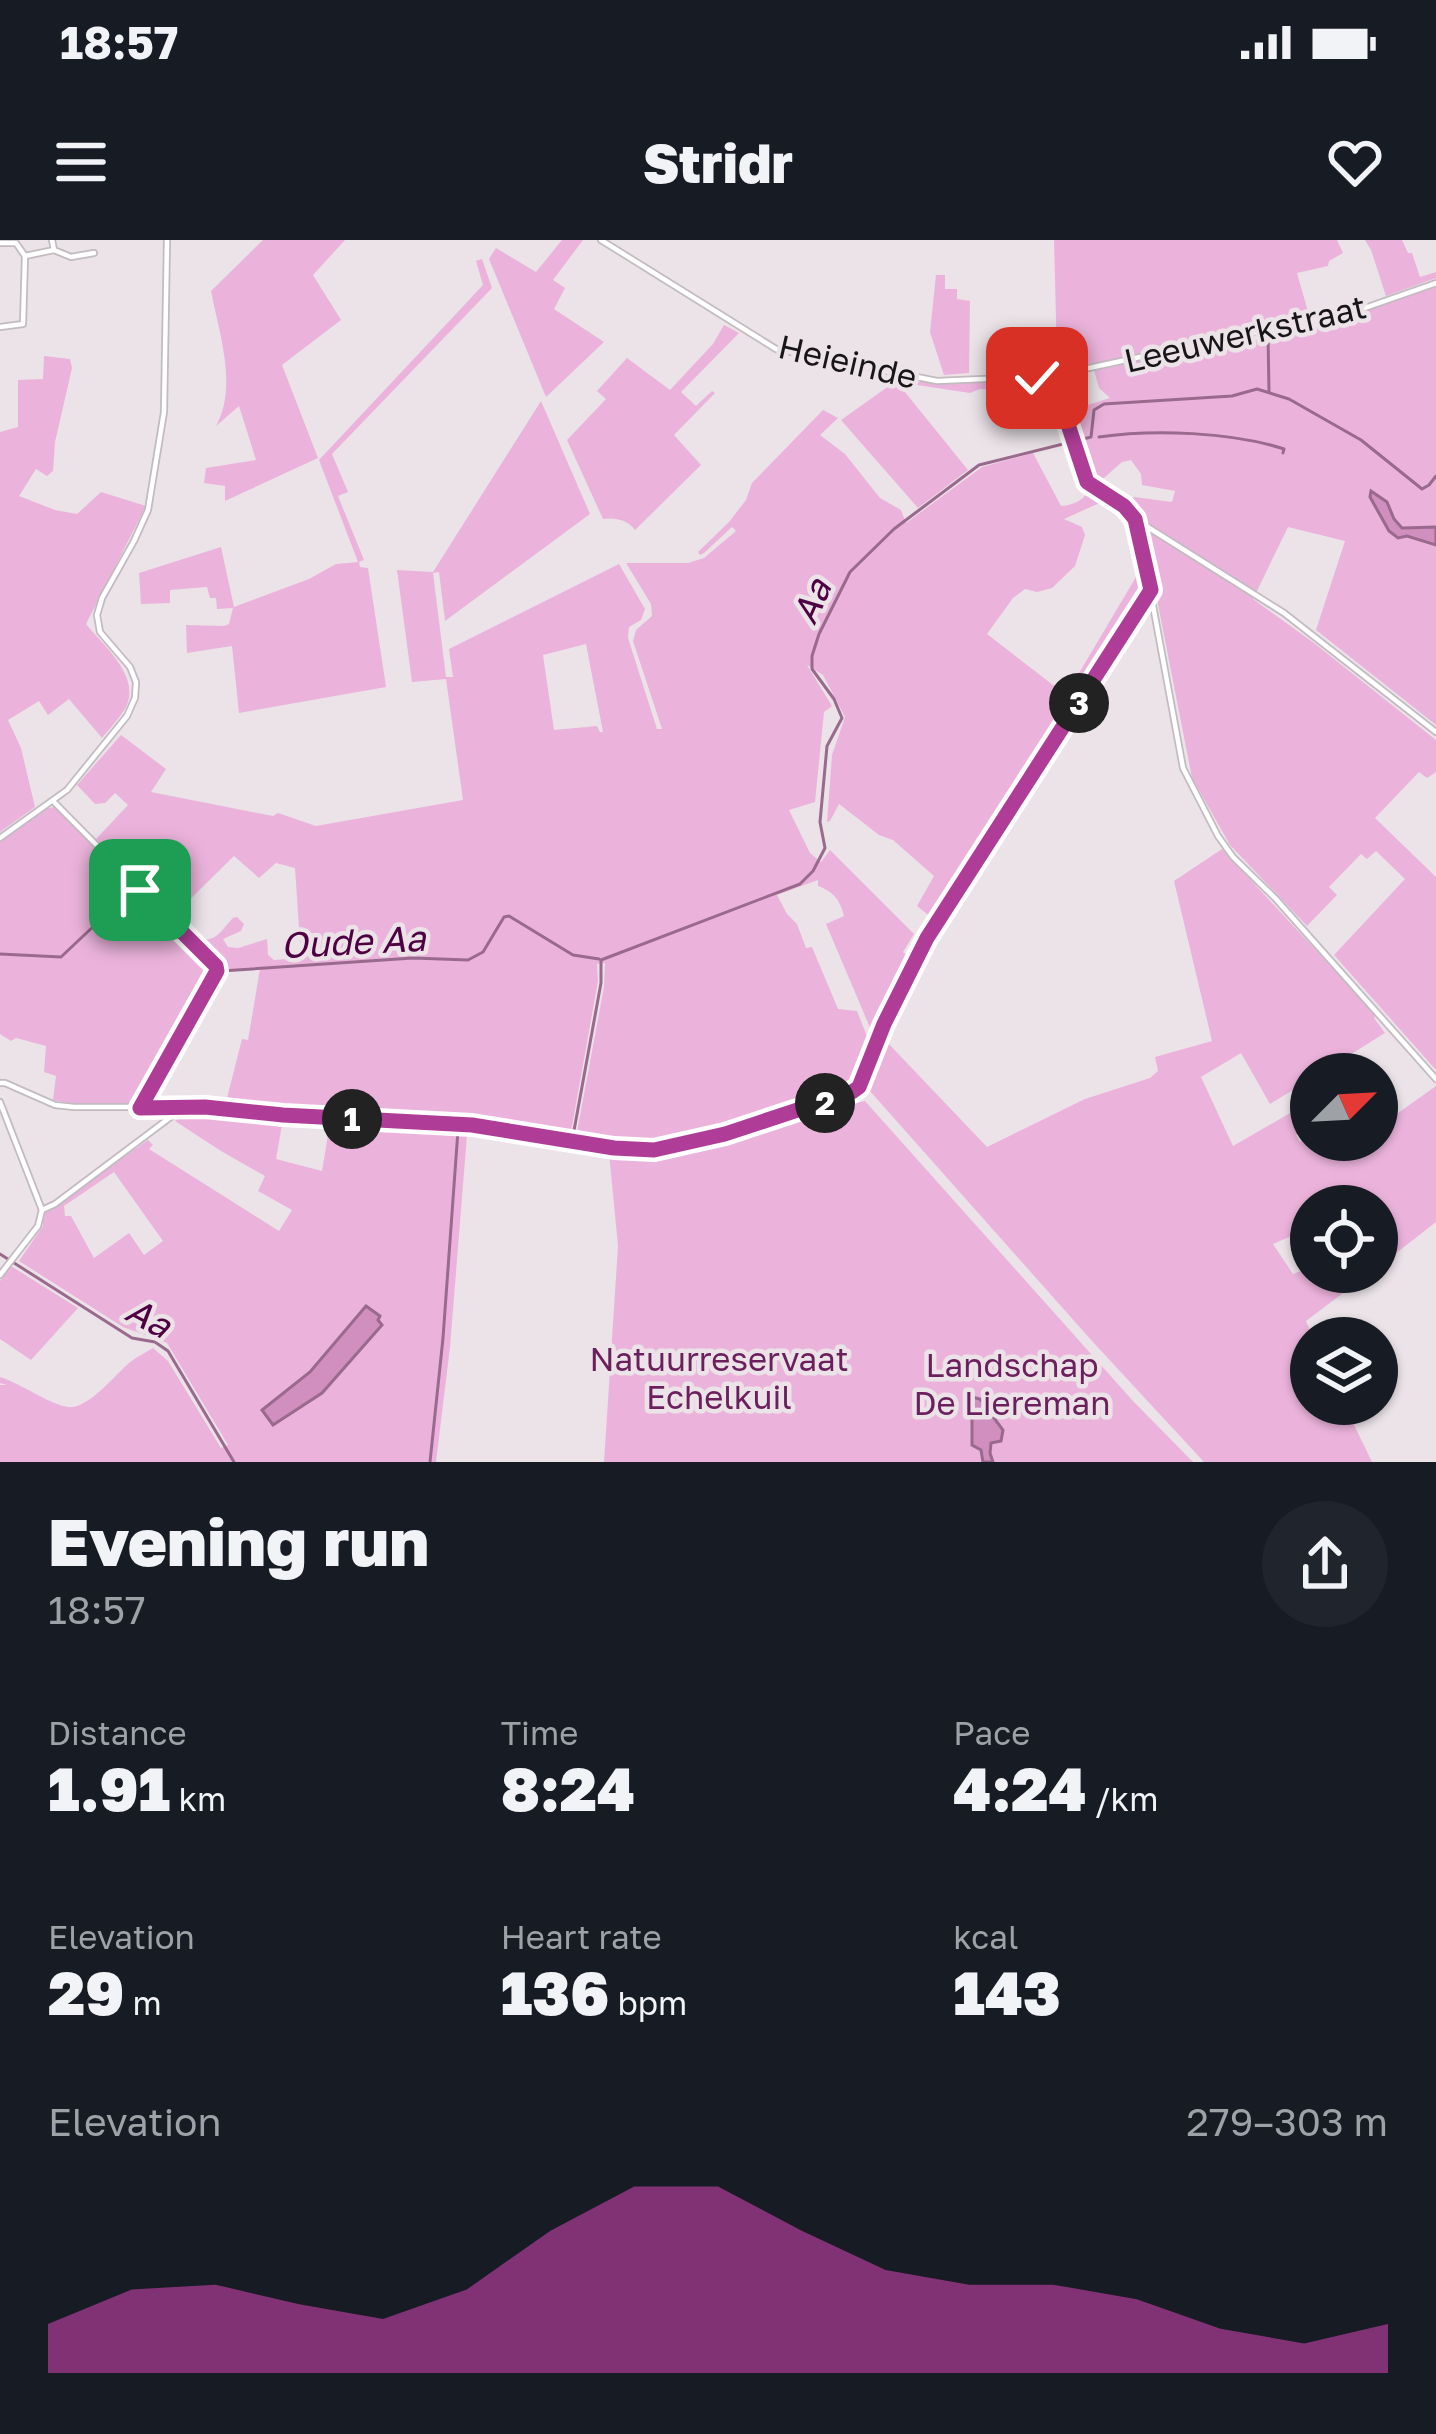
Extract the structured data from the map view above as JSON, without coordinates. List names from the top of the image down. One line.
{"streets":{"street":["Leeuwerkstraat","Heieinde"]},"crossings":[["Leeuwerkstraat","Heieinde"]],"water":["Aa","Oude Aa"],"parks":["Natuurreservaat Echelkuil","Landschap De Liereman"],"north":"top right","page":{"status":"18:57","header":"Stridr","pins":["3","2","1"],"heading":["Evening run","18:57"],"stats":[["Distance","1.91 km"],["Time","8:24"],["Pace","4:24 /km"],["Elevation","29 m"],["Heart rate","136 bpm"],["kcal","143"]],"chart":["Elevation","279–303 m"]}}
